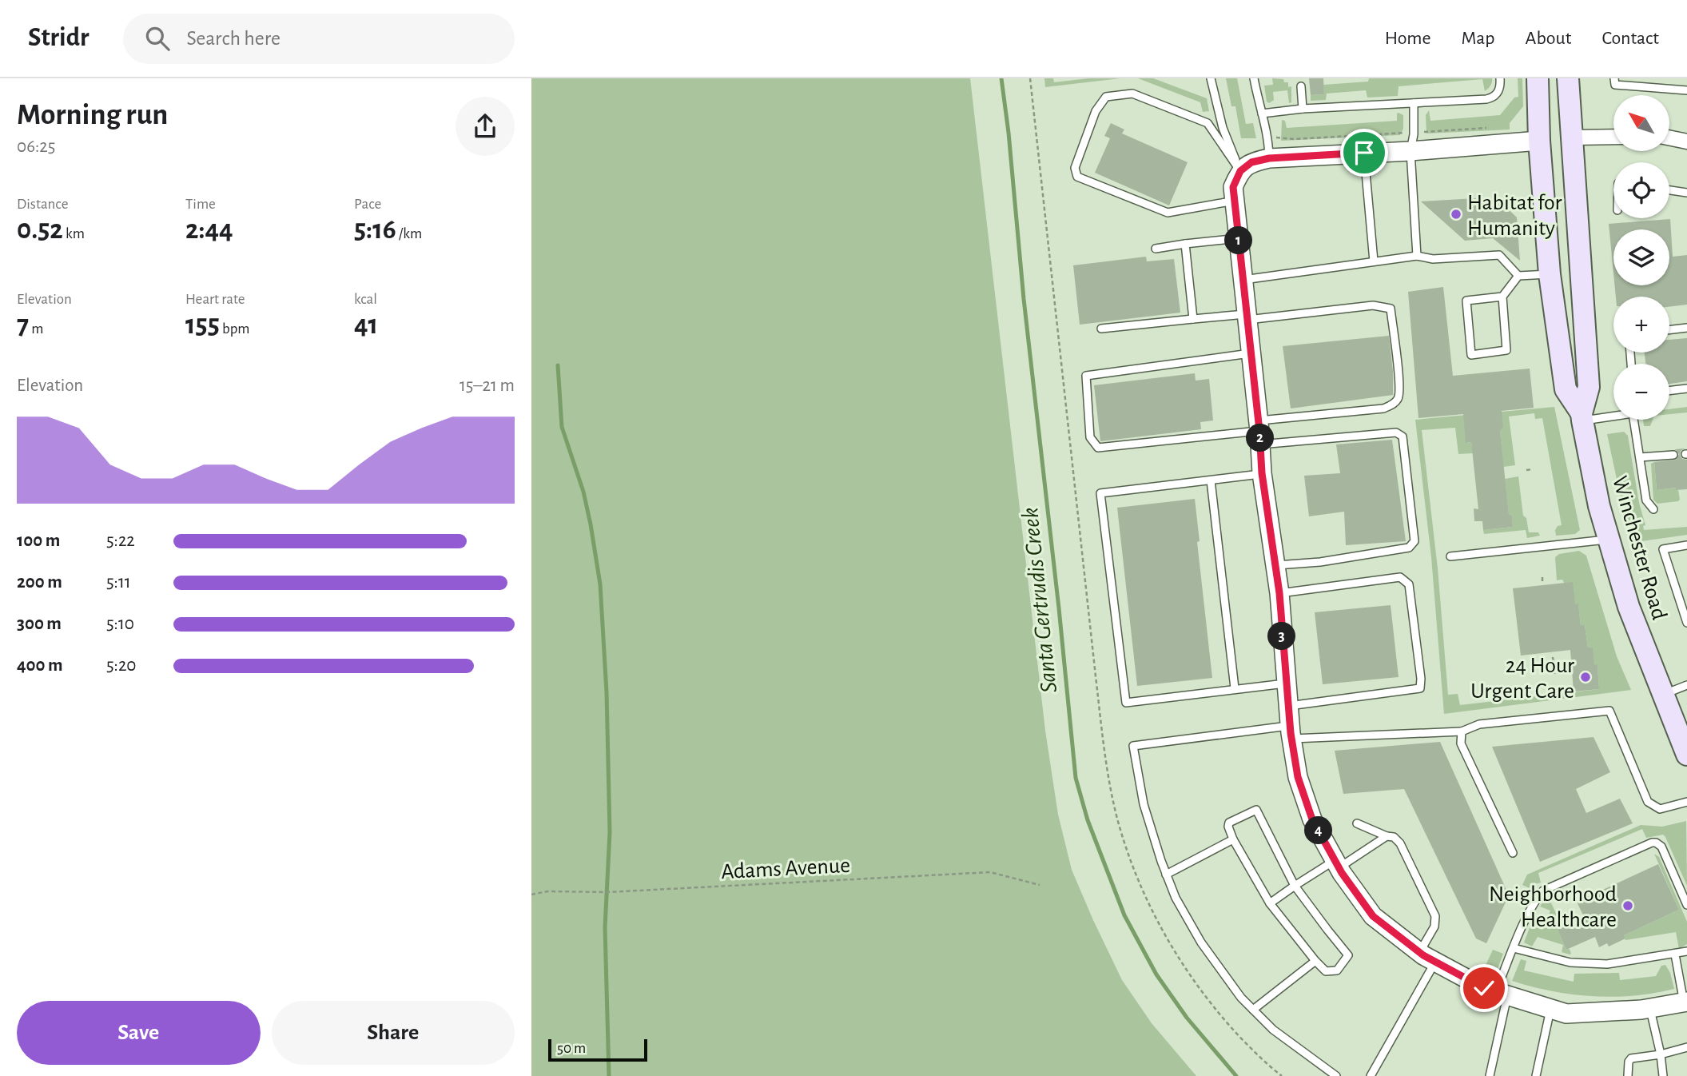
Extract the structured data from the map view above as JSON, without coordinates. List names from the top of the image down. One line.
{"streets":{"main road":["Winchester Road"],"path":["Adams Avenue"]},"water":["Santa Gertrudis Creek"],"places":["Habitat for Humanity","24 Hour Urgent Care","Neighborhood Healthcare"],"scale_bar":"50 m","north":"top left","page":{"header":"Stridr","search":"Search here","nav":["Home","Map","About","Contact"],"heading":["Morning run","06:25"],"map_buttons":["+","−"],"stats":[["Distance","0.52 km"],["Time","2:44"],["Pace","5:16 /km"],["Elevation","7 m"],["Heart rate","155 bpm"],["kcal","41"]],"pins":["1","2","3","4"],"chart":["Elevation","15–21 m"],"list":[{"name":"100 m","note":"5:22"},{"name":"200 m","note":"5:11"},{"name":"300 m","note":"5:10"},{"name":"400 m","note":"5:20"}],"buttons":["Save","Share"],"scale":"50 m"}}
